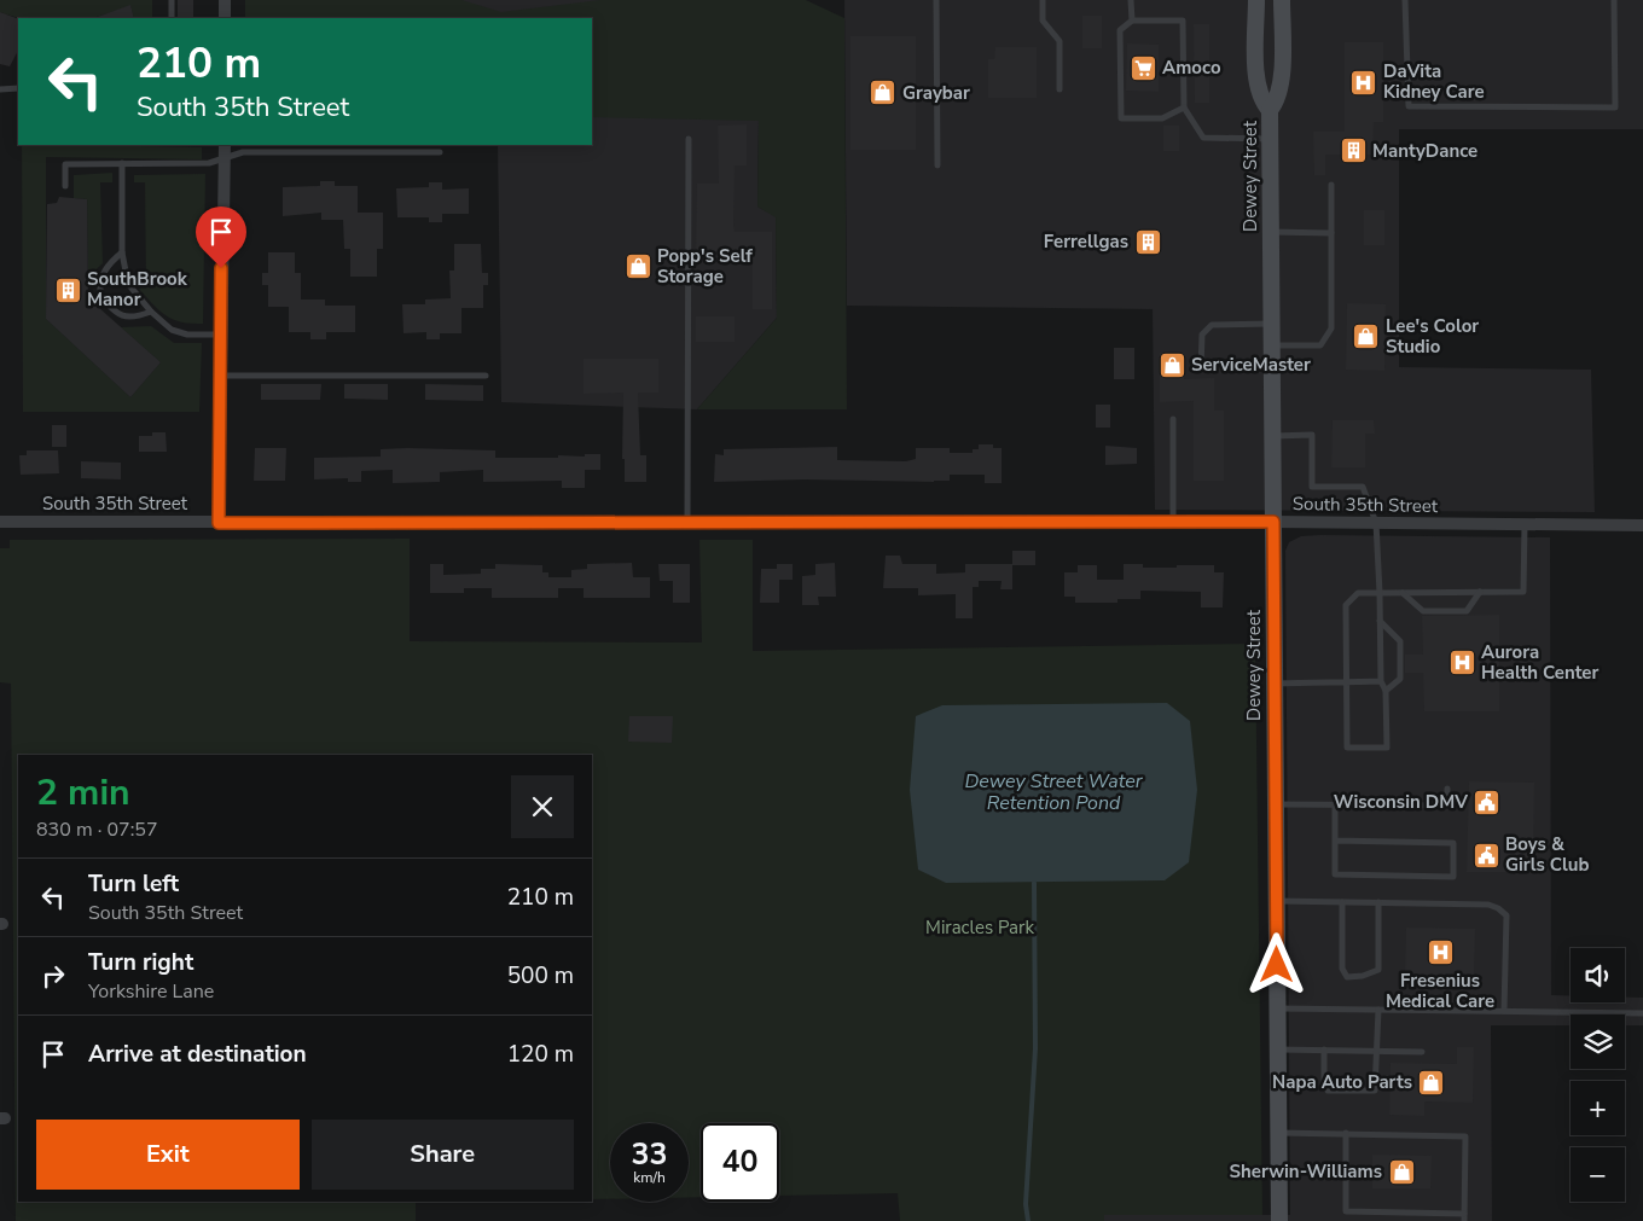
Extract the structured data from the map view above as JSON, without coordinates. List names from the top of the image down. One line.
{"streets":{"street":["Dewey Street","South 35th Street"]},"crossings":[["Dewey Street","South 35th Street"]],"water":["Dewey Street Water Retention Pond"],"parks":["Miracles Park"],"places":{"supermarket":["Amoco"],"hospital":["DaVita Kidney Care","Aurora Health Center","Fresenius Medical Care"],"shop":["Graybar","Popp's Self Storage","Lee's Color Studio","ServiceMaster","Napa Auto Parts","Sherwin-Williams"],"building":["MantyDance","Ferrellgas","SouthBrook Manor"],"public building":["Wisconsin DMV","Boys & Girls Club"]},"page":{"turn":["210 m","South 35th Street"],"heading":["2 min","830 m · 07:57"],"list":[{"name":"Turn left","note":"South 35th Street","value":"210 m"},{"name":"Turn right","note":"Yorkshire Lane","value":"500 m"},{"name":"Arrive at destination","value":"120 m"}],"map_buttons":["+","−"],"buttons":["Exit","Share"],"speed":"33 km/h","limit":"40"}}
